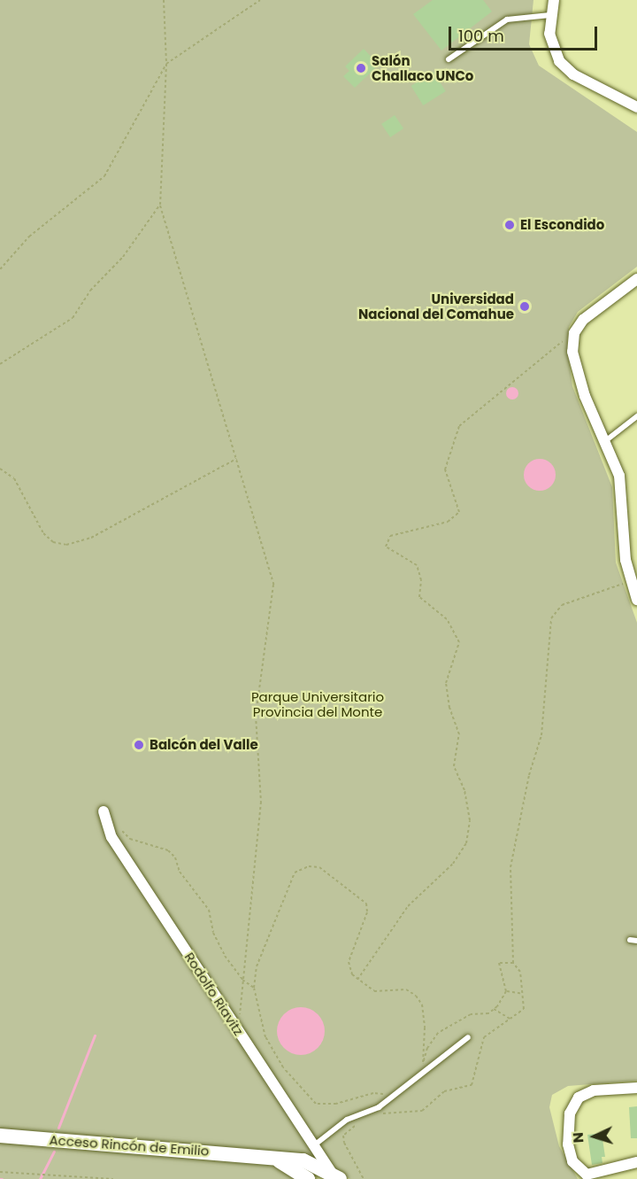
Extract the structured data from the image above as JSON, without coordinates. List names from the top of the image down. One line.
{"streets":{"main road":["Acceso Rincón de Emilio"],"street":["Rodolfo Riavitz"]},"crossings":[["Rodolfo Riavitz","Acceso Rincón de Emilio"]],"parks":["Parque Universitario Provincia del Monte"],"places":["Salón Challaco UNCo","El Escondido","Universidad Nacional del Comahue","Balcón del Valle"],"scale_bar":"100 m","north":"left"}
